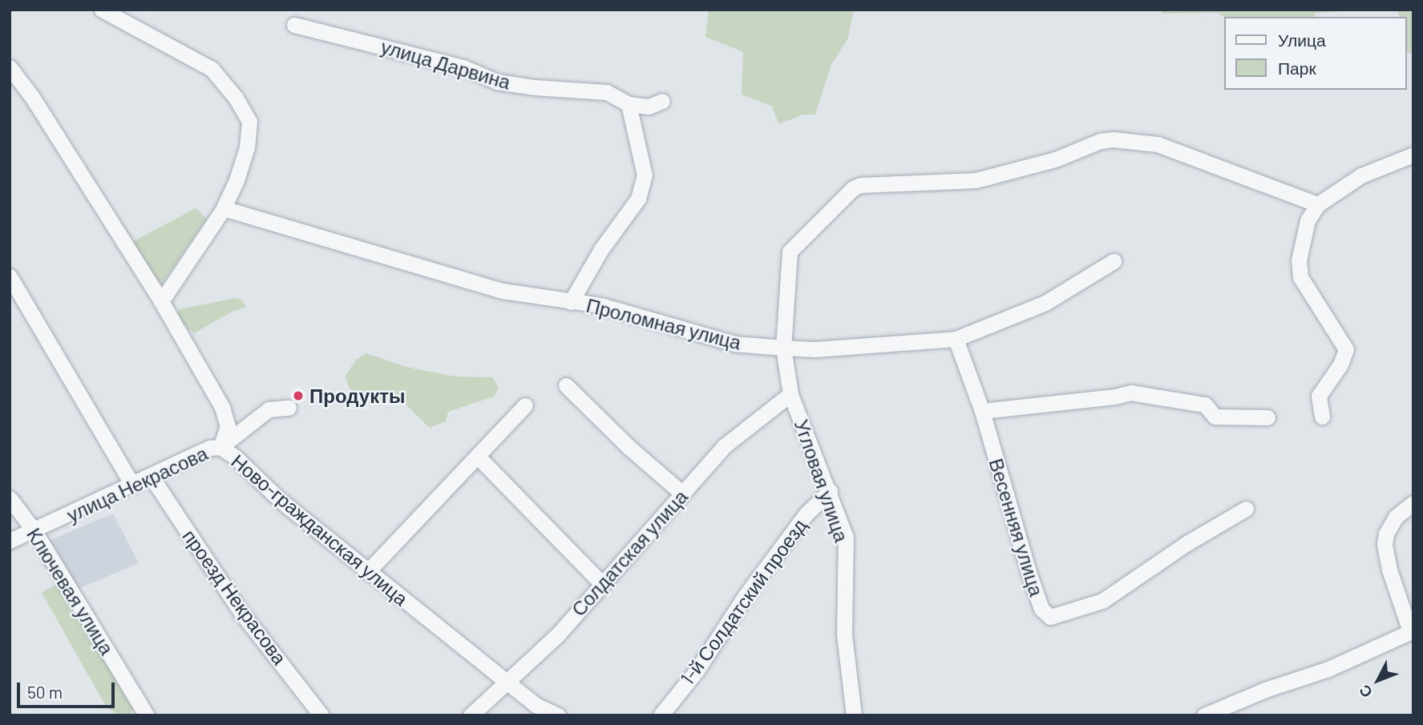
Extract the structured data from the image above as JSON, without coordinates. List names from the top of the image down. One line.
{"streets":{"street":["улица Дарвина","Проломная улица","Угловая улица","улица Некрасова","Весенняя улица","Ново-гражданская улица","Солдатская улица","Ключевая улица","проезд Некрасова","1-й Солдатский проезд"]},"crossings":[["Проломная улица","Угловая улица"],["Проломная улица","Весенняя улица"],["Угловая улица","Солдатская улица"],["Угловая улица","1-й Солдатский проезд"],["улица Некрасова","Ново-гражданская улица"],["улица Некрасова","Ключевая улица"],["улица Некрасова","проезд Некрасова"],["Ново-гражданская улица","Солдатская улица"]],"places":["Продукты"],"legend":["Улица","Парк"],"scale_bar":"50 m","north":"bottom left"}
